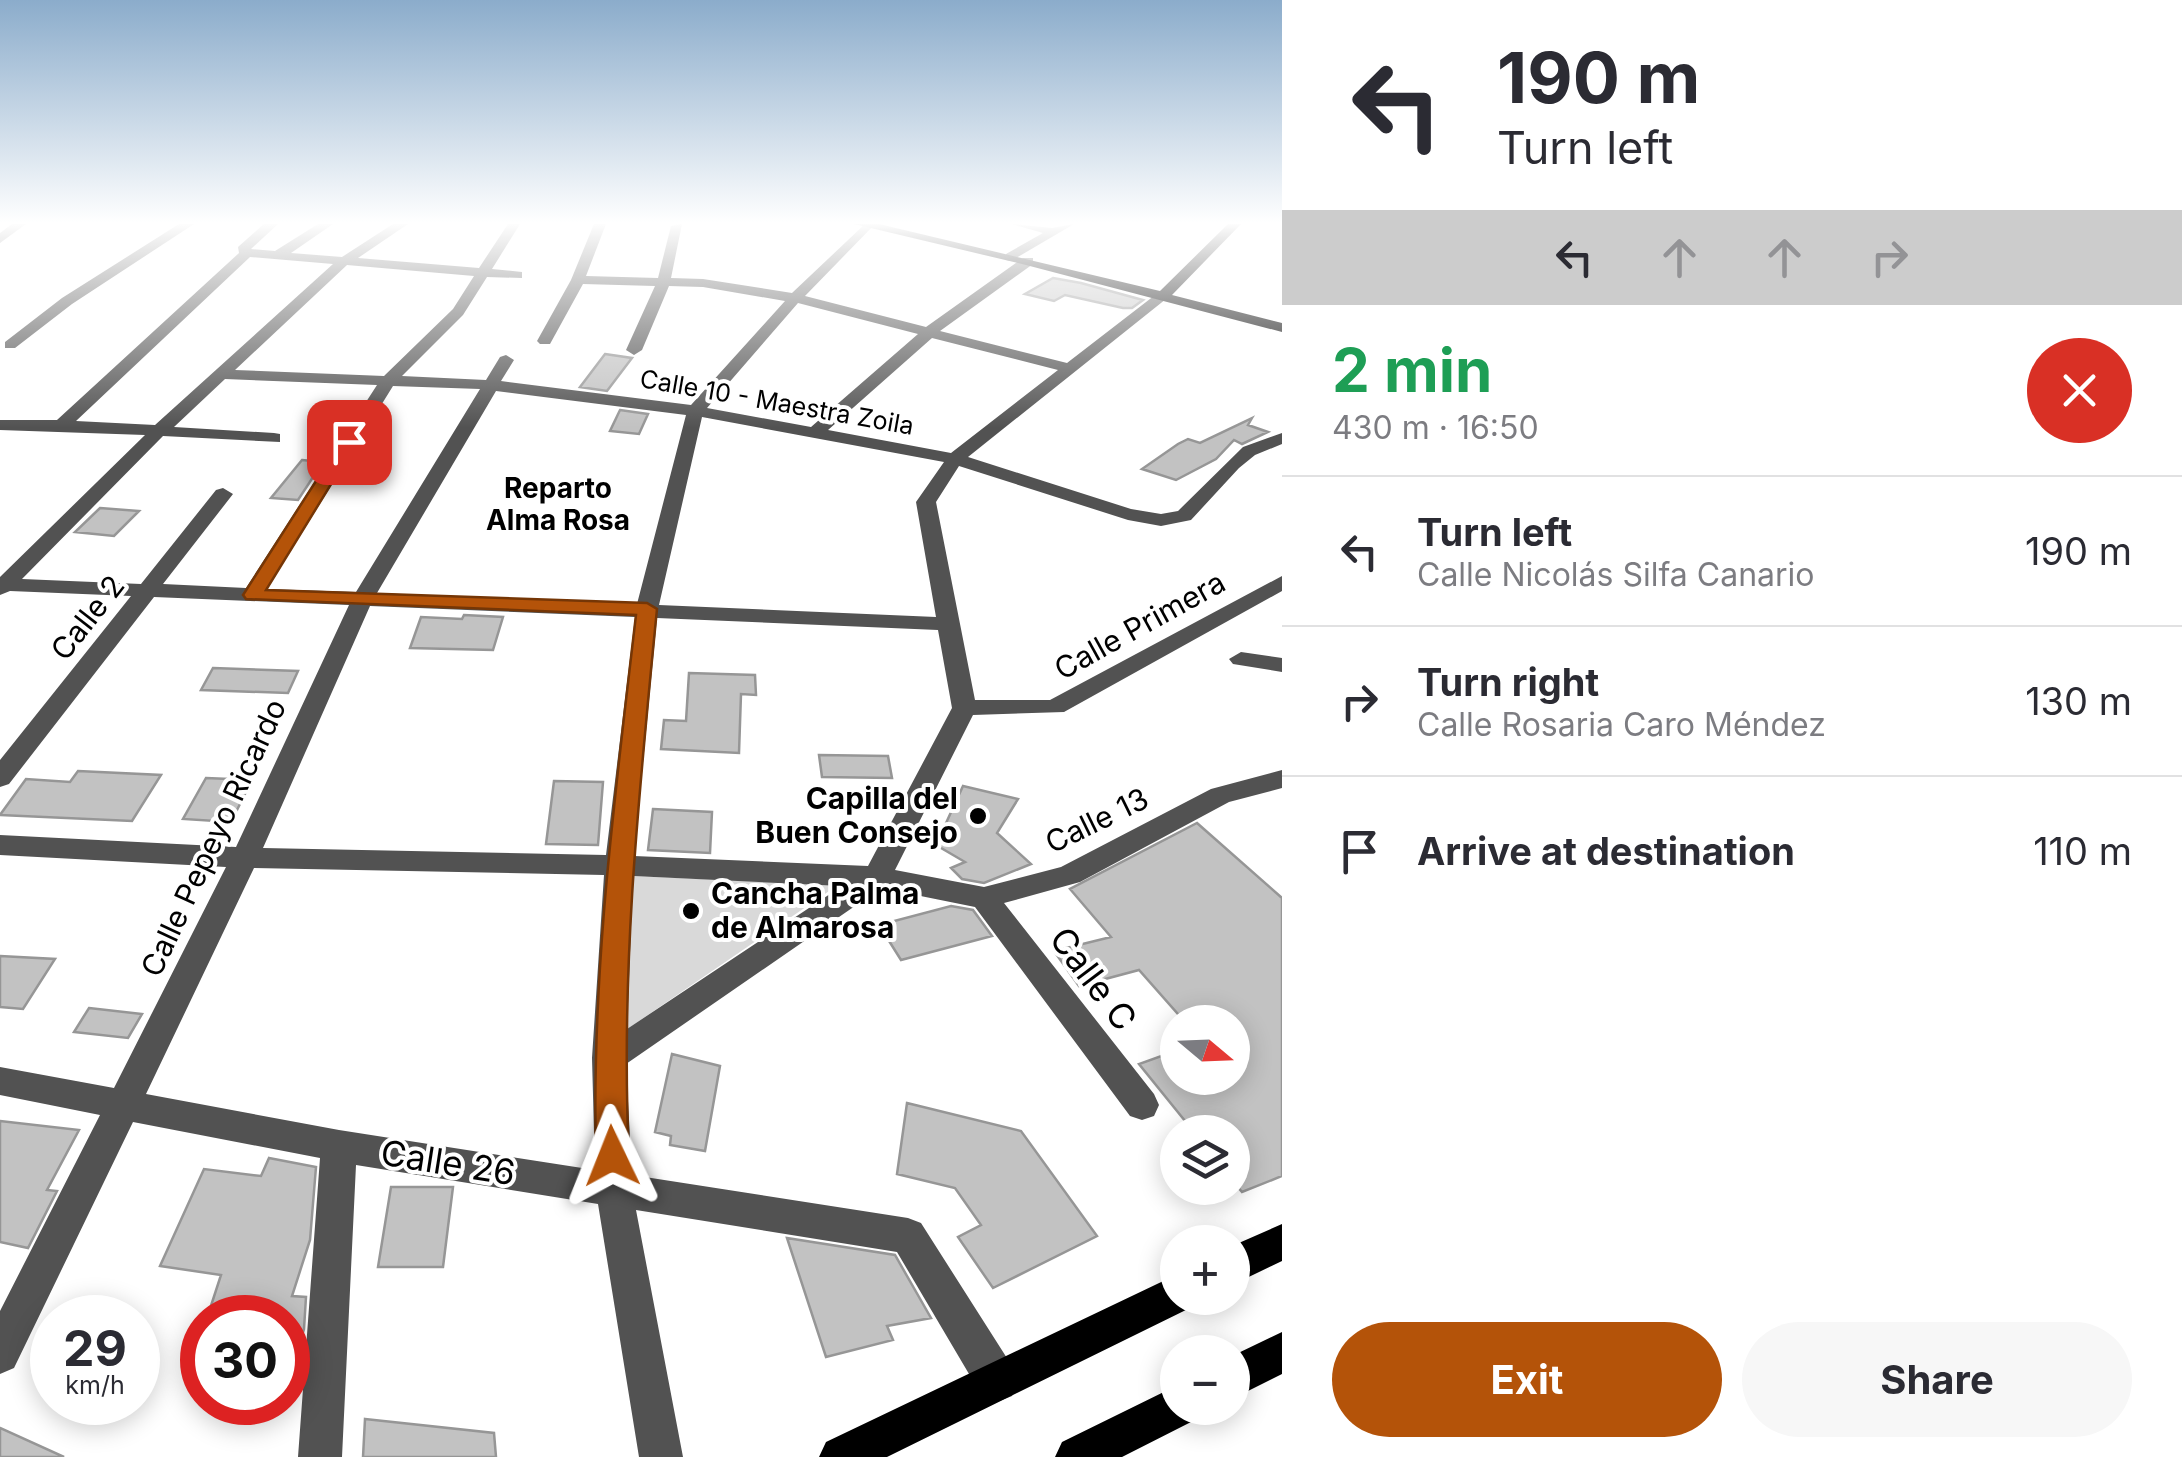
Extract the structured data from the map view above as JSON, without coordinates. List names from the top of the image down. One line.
{"streets":{"street":["Calle 10 - Maestra Zoila","Calle 2","Calle Primera","Calle 13","Calle Pepeyo Ricardo","Calle C","Calle 26"]},"crossings":[["Calle 10 - Maestra Zoila","Calle Pepeyo Ricardo"],["Calle 13","Calle Pepeyo Ricardo"],["Calle 13","Calle C"],["Calle Pepeyo Ricardo","Calle 26"]],"districts":["Reparto Alma Rosa"],"places":["Capilla del Buen Consejo","Cancha Palma de Almarosa"],"north":"right","page":{"turn":["190 m","Turn left"],"heading":["2 min","430 m · 16:50"],"list":[{"name":"Turn left","note":"Calle Nicolás Silfa Canario","value":"190 m"},{"name":"Turn right","note":"Calle Rosaria Caro Méndez","value":"130 m"},{"name":"Arrive at destination","value":"110 m"}],"map_buttons":["+","−"],"speed":"29 km/h","limit":"30","buttons":["Exit","Share"]}}
